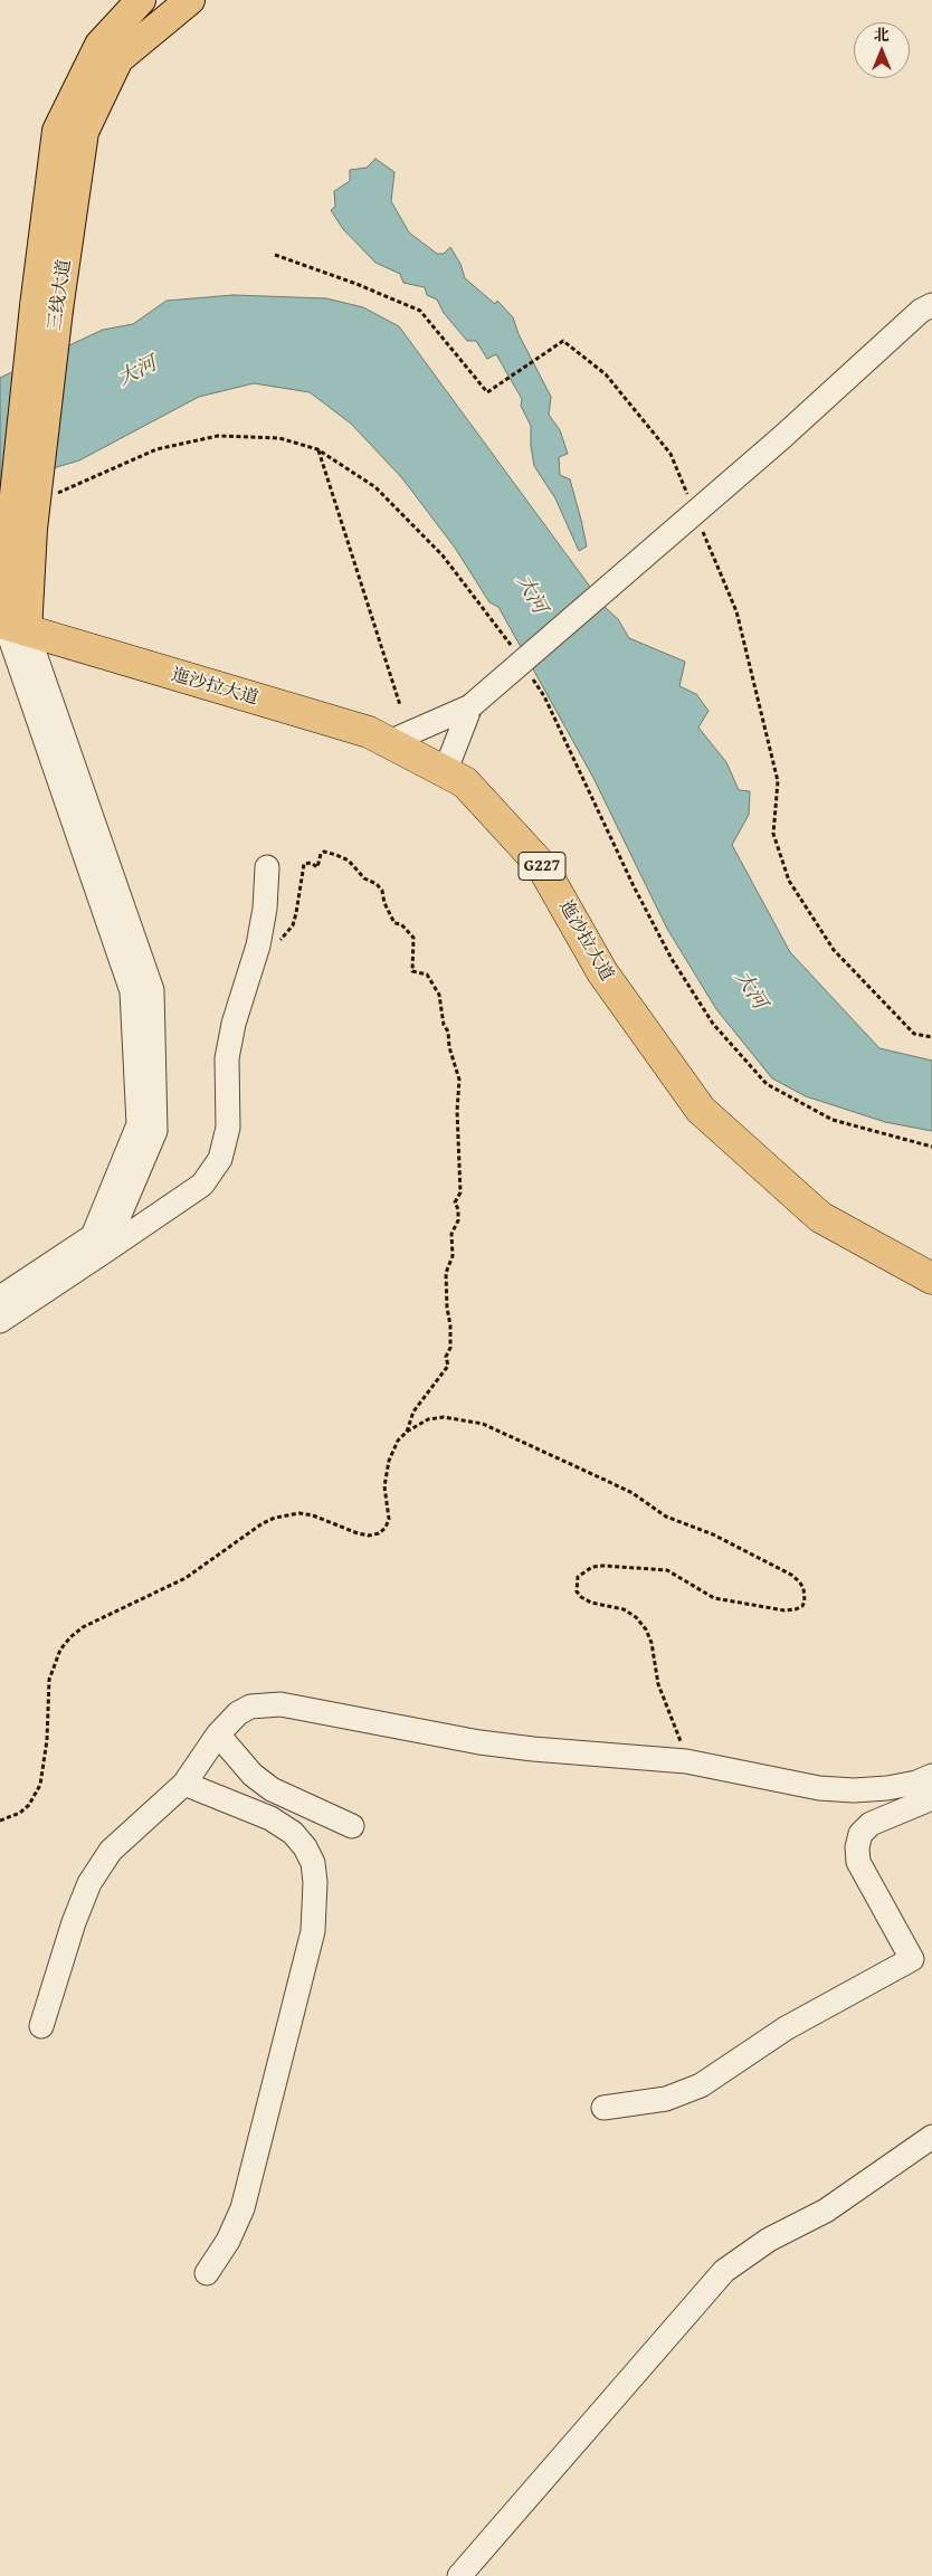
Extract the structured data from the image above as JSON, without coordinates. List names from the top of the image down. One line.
{"streets":{"highway":["迤沙拉大道","G227"],"main road":["三线大道"]},"crossings":[["三线大道","迤沙拉大道"]],"water":["大河"],"north":"top"}
